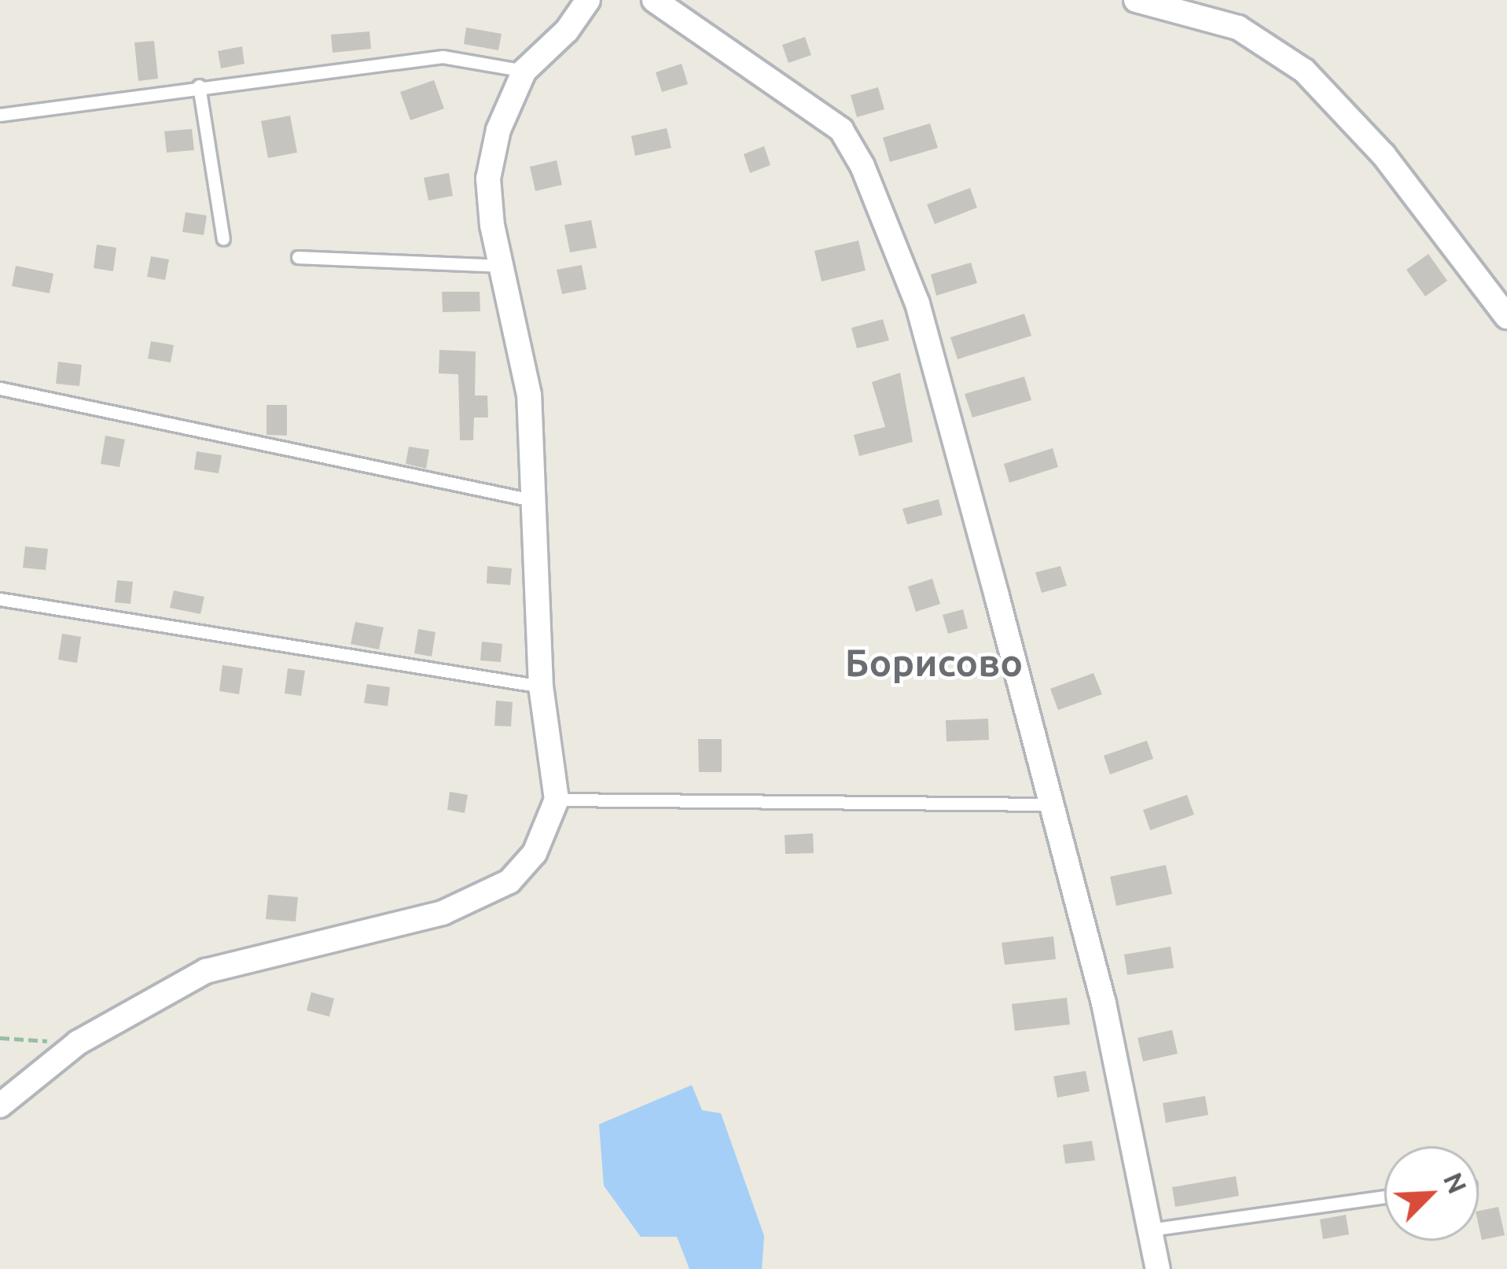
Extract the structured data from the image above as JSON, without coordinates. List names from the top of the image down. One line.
{"districts":["Борисово"],"north":"top right"}
